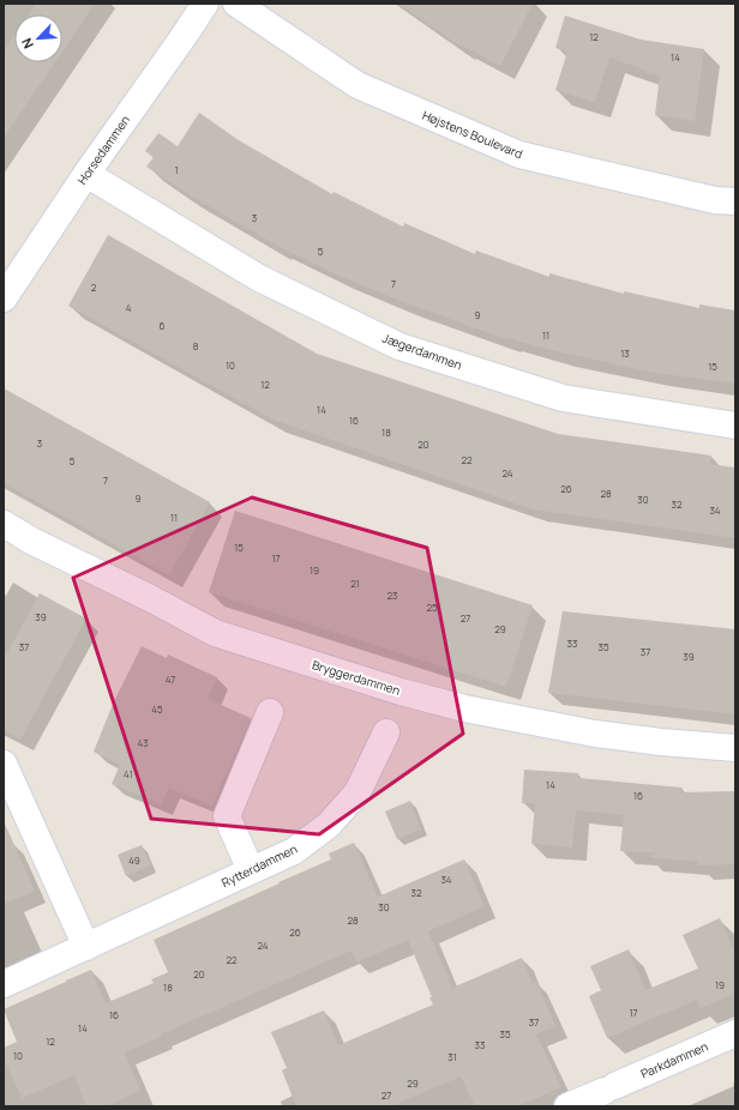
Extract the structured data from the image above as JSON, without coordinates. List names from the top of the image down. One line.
{"streets":{"street":["Højstens Boulevard","Horsedammen","Jægerdammen","Bryggerdammen","Rytterdammen","Parkdammen"]},"crossings":[["Horsedammen","Jægerdammen"]],"house_numbers":["12","14","1","3","5","7","2","4","9","6","11","8","13","10","15","12","14","16","18","3","20","22","5","24","7","26","28","9","30","32","34","11","15","17","19","21","23","25","39","27","29","33","37","35","37","39","47","45","43","41","14","16","49","34","32","30","28","26","24","22","20","19","18","17","16","37","14","35","12","33","10","31","29","27"],"north":"bottom left"}
